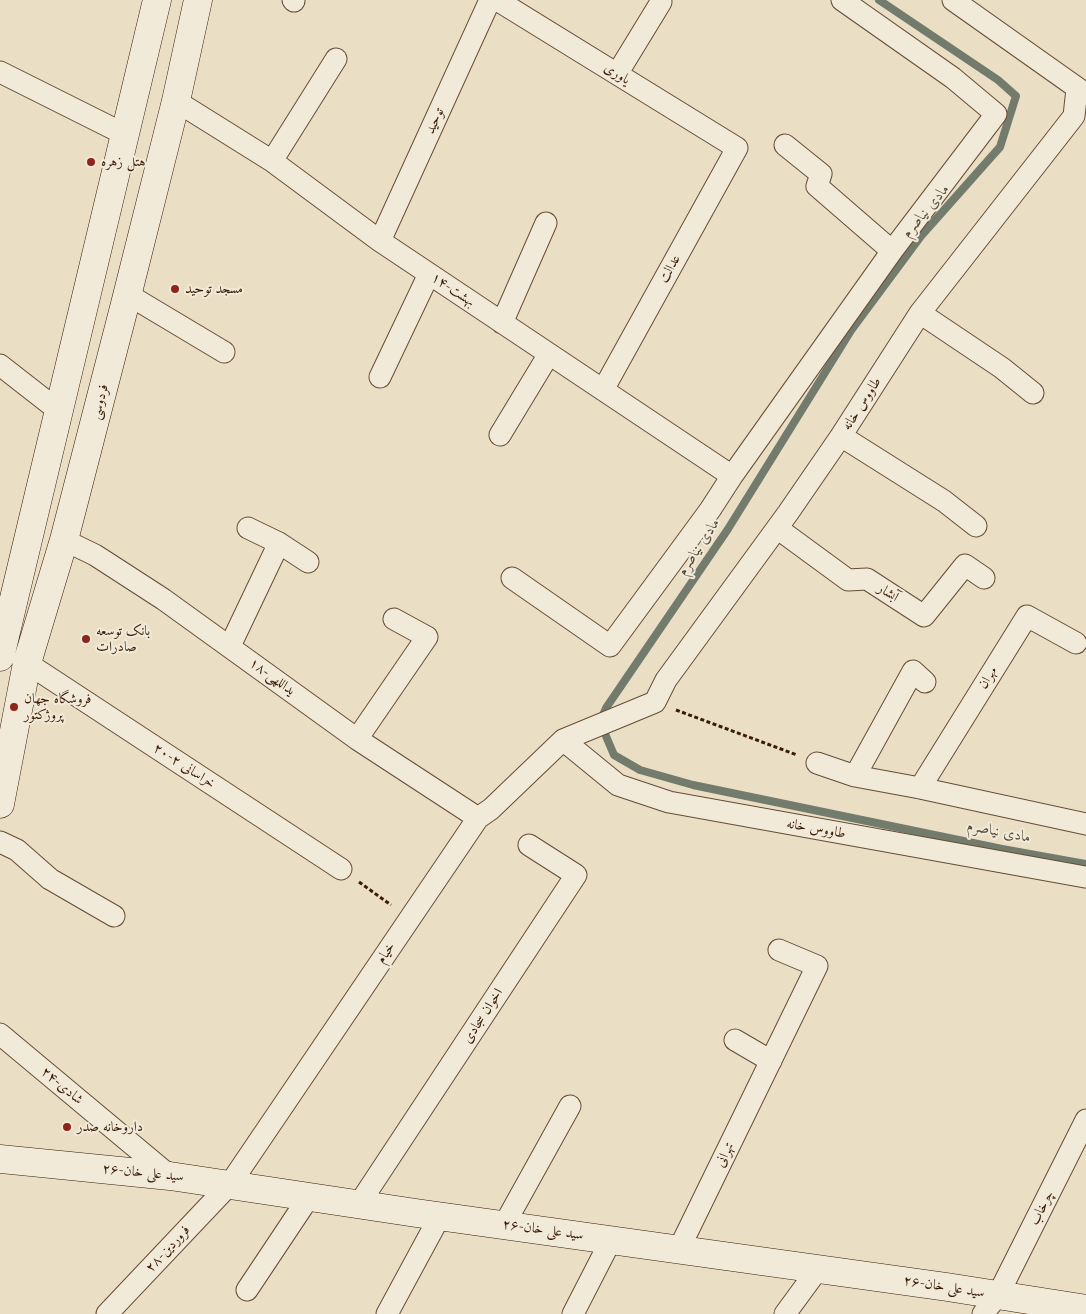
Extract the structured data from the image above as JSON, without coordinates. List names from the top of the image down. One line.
{"streets":{"main road":["فردوسی","۲۶-سید علی خان"],"street":["یاوری","توحید","عدالت","۱۴-بهشت","طاووس خانه","آبشار","۱۸-یداللهی","مهران","۲۰-خراسانی ۲","خیام","اخوان سجادی","۲۴-شادی","تهرانی","چرخاب","۲۸-فروردین"]},"crossings":[["یاوری","عدالت"],["توحید","۱۴-بهشت"],["عدالت","۱۴-بهشت"],["۱۴-بهشت","فردوسی"],["فردوسی","۱۸-یداللهی"],["فردوسی","۲۰-خراسانی ۲"],["طاووس خانه","آبشار"],["طاووس خانه","خیام"],["۱۸-یداللهی","خیام"],["خیام","۲۶-سید علی خان"],["خیام","۲۸-فروردین"],["اخوان سجادی","۲۶-سید علی خان"],["۲۴-شادی","۲۶-سید علی خان"],["تهرانی","۲۶-سید علی خان"],["۲۶-سید علی خان","چرخاب"],["۲۶-سید علی خان","۲۸-فروردین"]],"water":["مادی نیاصرم"],"places":["هتل زهره","مسجد توحید","بانک توسعه صادرات","فروشگاه جهان پروژکتور","داروخانه صدر"]}
